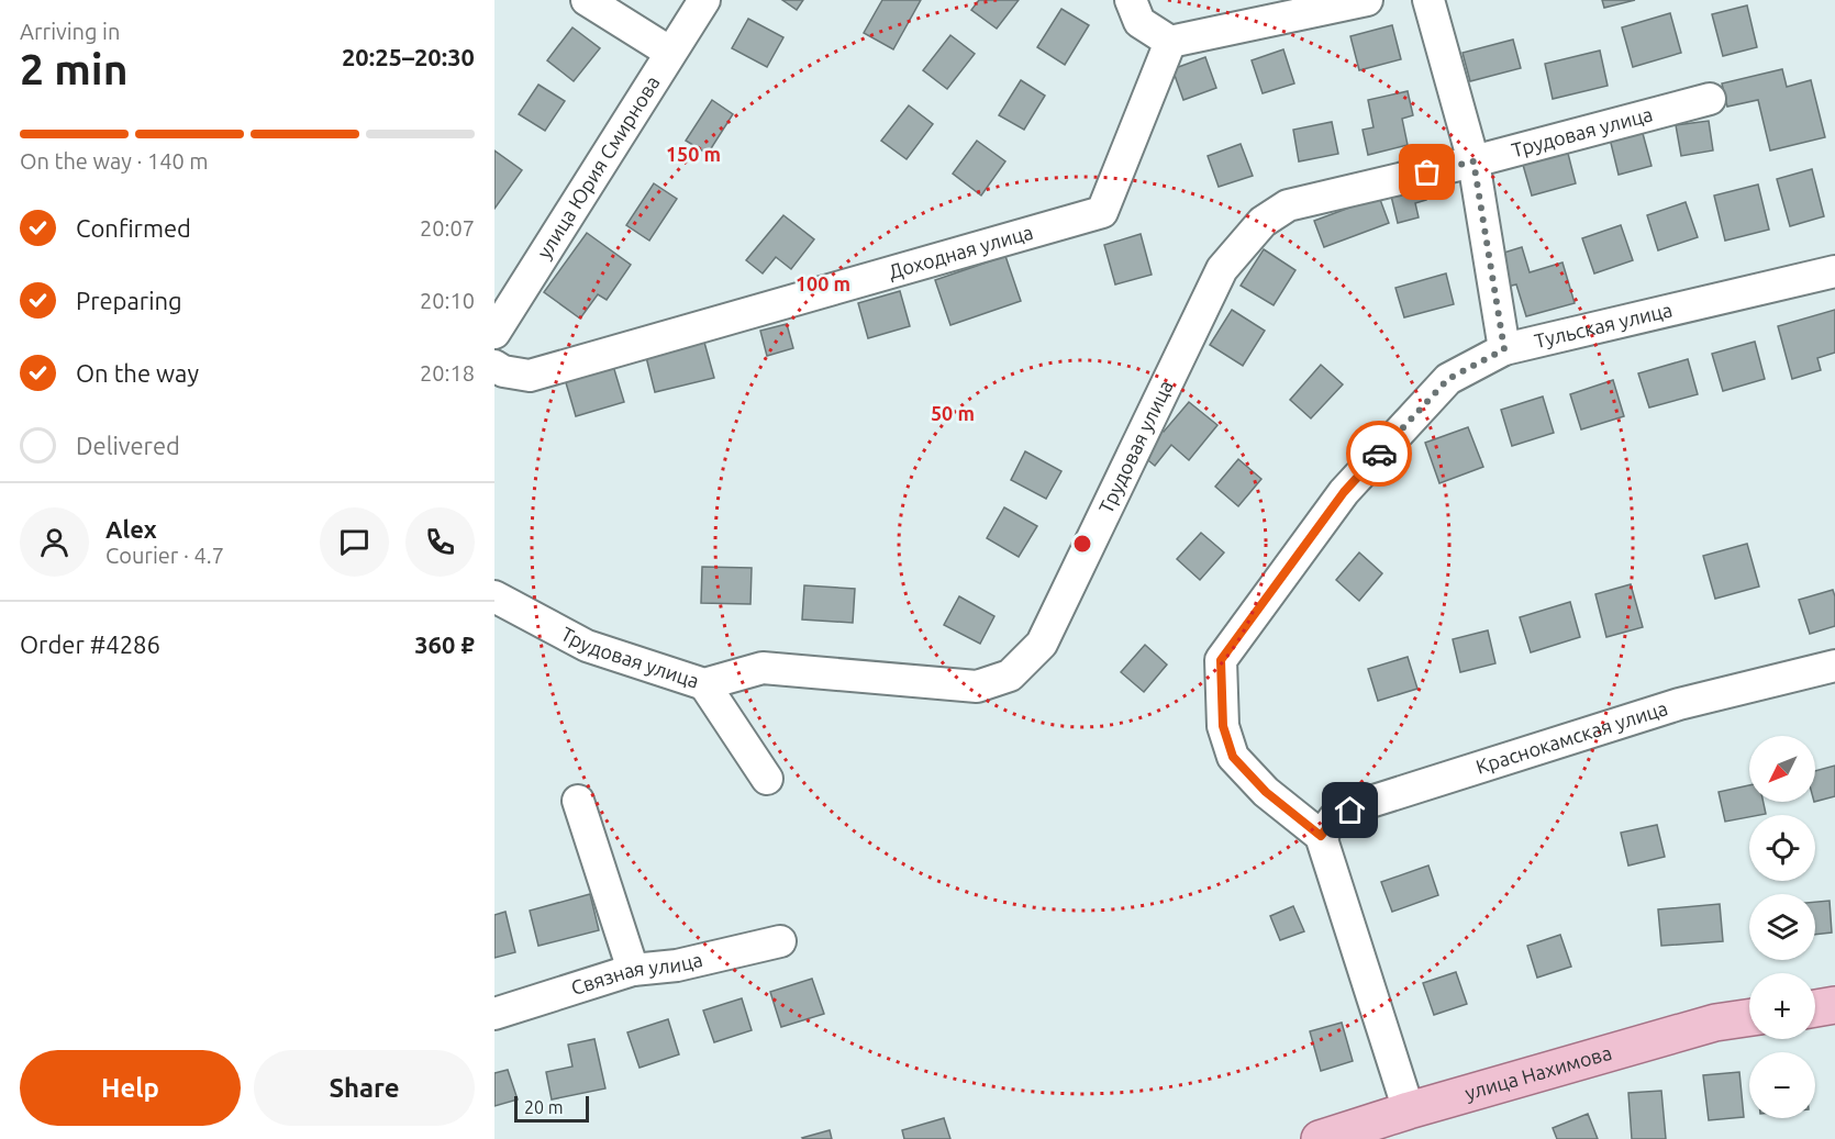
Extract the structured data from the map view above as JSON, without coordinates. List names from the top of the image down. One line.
{"streets":{"main road":["улица Нахимова"],"street":["Трудовая улица","улица Юрия Смирнова","Доходная улица","Тульская улица","Краснокамская улица","Связная улица"]},"crossings":[["Тульская улица","Краснокамская улица"]],"scale_bar":"20 m","north":"bottom left","page":{"heading":["2 min","Arriving in","20:25–20:30"],"panel":["Alex","Courier · 4.7","Order #4286","360 ₽"],"bar":"On the way · 140 m","list":[["Confirmed","20:07"],["Preparing","20:10"],["On the way","20:18"],"Delivered"],"map_buttons":["+","−"],"buttons":["Help","Share"],"scale":"20 m"},"rings":["150 m","100 m","50 m"]}
